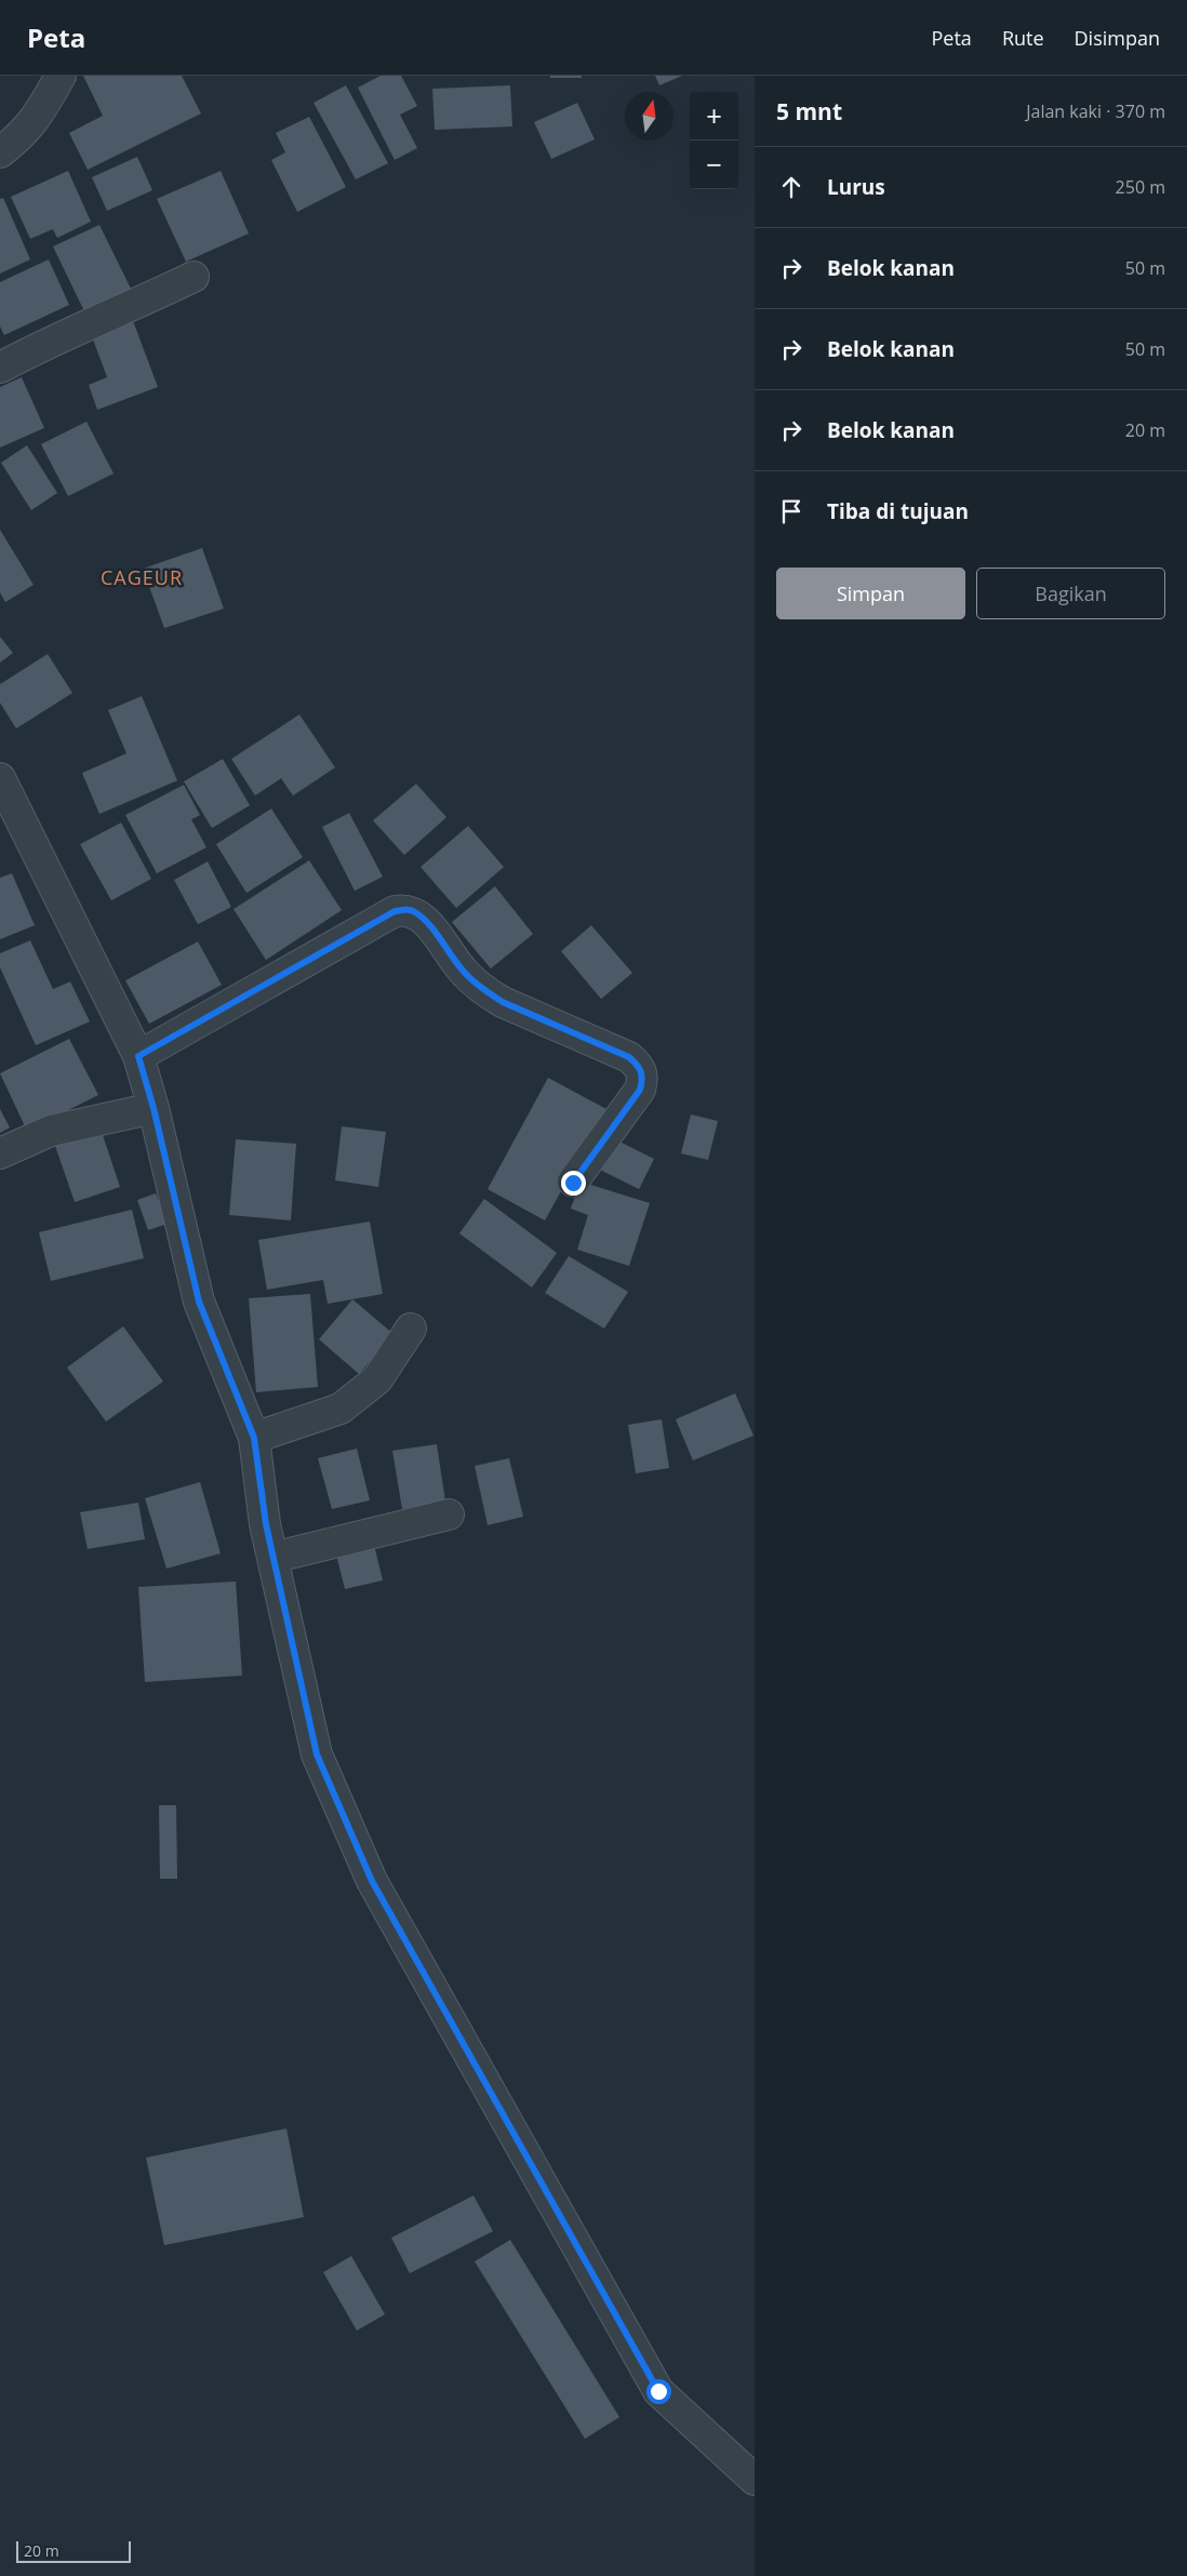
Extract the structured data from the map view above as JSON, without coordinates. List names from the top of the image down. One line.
{"districts":["CAGEUR"],"scale_bar":"20 m","north":"top","page":{"header":"Peta","nav":["Peta","Rute","Disimpan"],"heading":["5 mnt","Jalan kaki · 370 m"],"map_buttons":["+","−"],"list":[["Lurus","250 m"],["Belok kanan","50 m"],["Belok kanan","50 m"],["Belok kanan","20 m"],"Tiba di tujuan"],"buttons":["Simpan","Bagikan"],"scale":"20 m"}}
